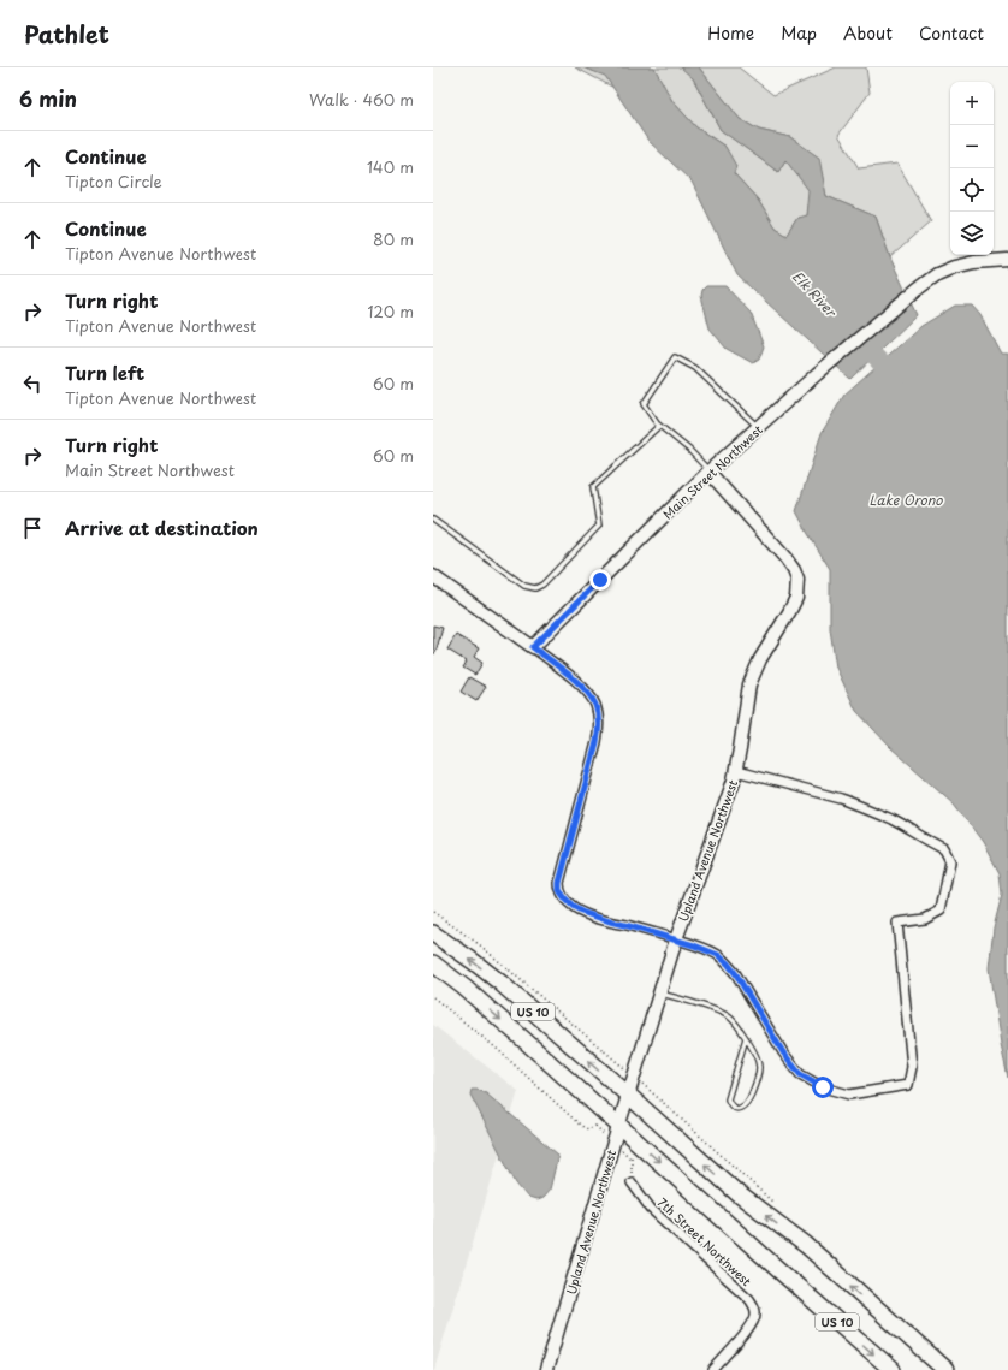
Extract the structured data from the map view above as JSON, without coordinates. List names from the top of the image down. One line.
{"streets":{"highway":["US 10"],"street":["Main Street Northwest","Upland Avenue Northwest","7th Street Northwest"]},"crossings":[["Main Street Northwest","Upland Avenue Northwest"],["Upland Avenue Northwest","US 10"]],"water":["Elk River","Lake Orono"],"page":{"header":"Pathlet","nav":["Home","Map","About","Contact"],"heading":["6 min","Walk · 460 m"],"map_buttons":["+","−"],"list":[["Continue","Tipton Circle","140 m"],["Continue","Tipton Avenue Northwest","80 m"],["Turn right","Tipton Avenue Northwest","120 m"],["Turn left","Tipton Avenue Northwest","60 m"],["Turn right","Main Street Northwest","60 m"],"Arrive at destination"]}}
